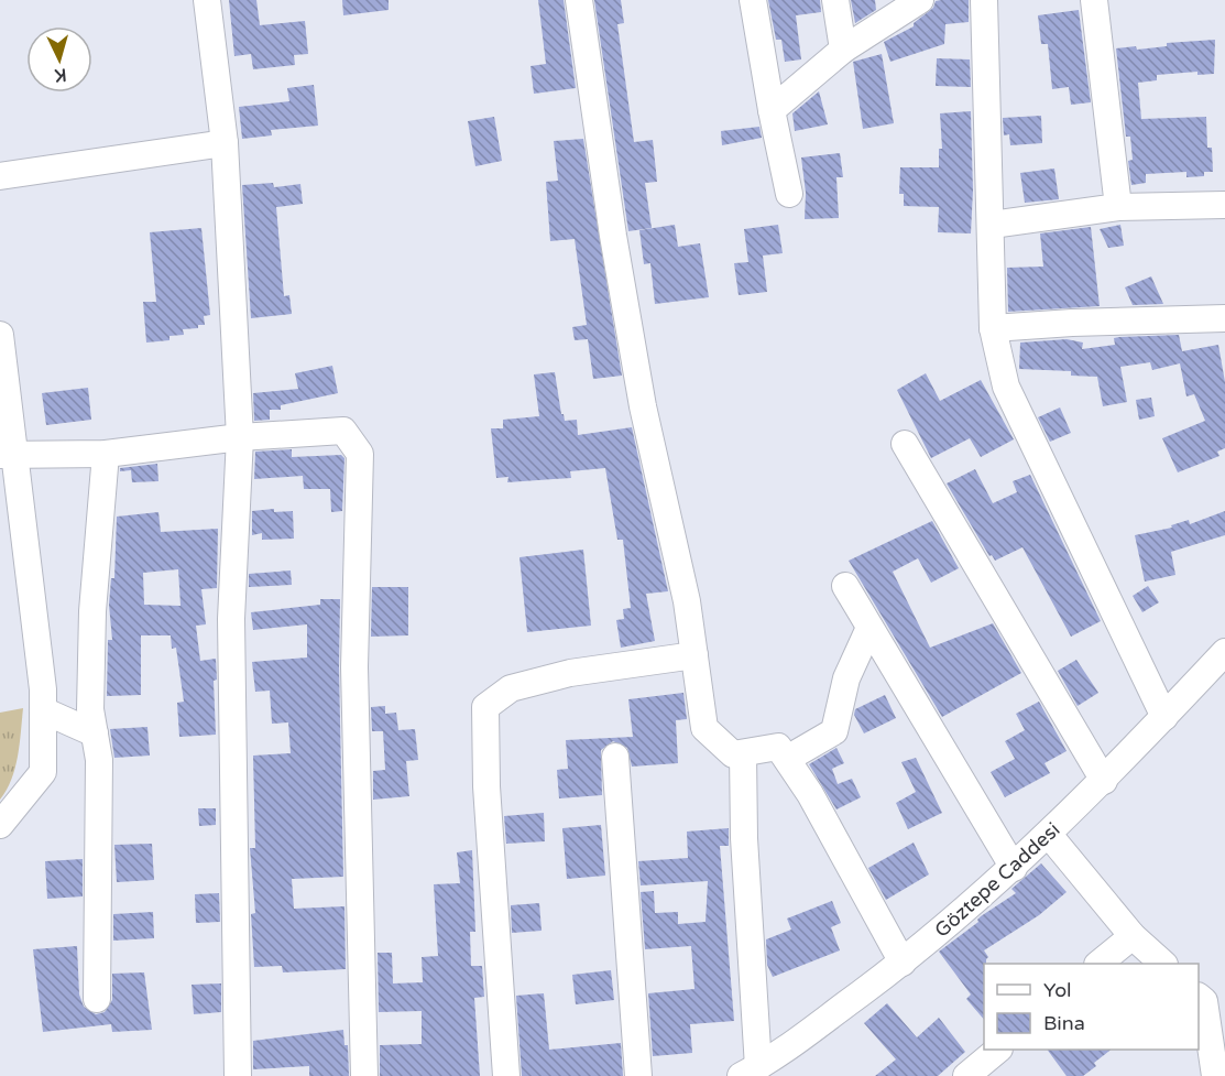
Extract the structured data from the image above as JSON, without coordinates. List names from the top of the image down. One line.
{"streets":{"street":["Göztepe Caddesi"]},"legend":["Yol","Bina"],"north":"bottom"}
